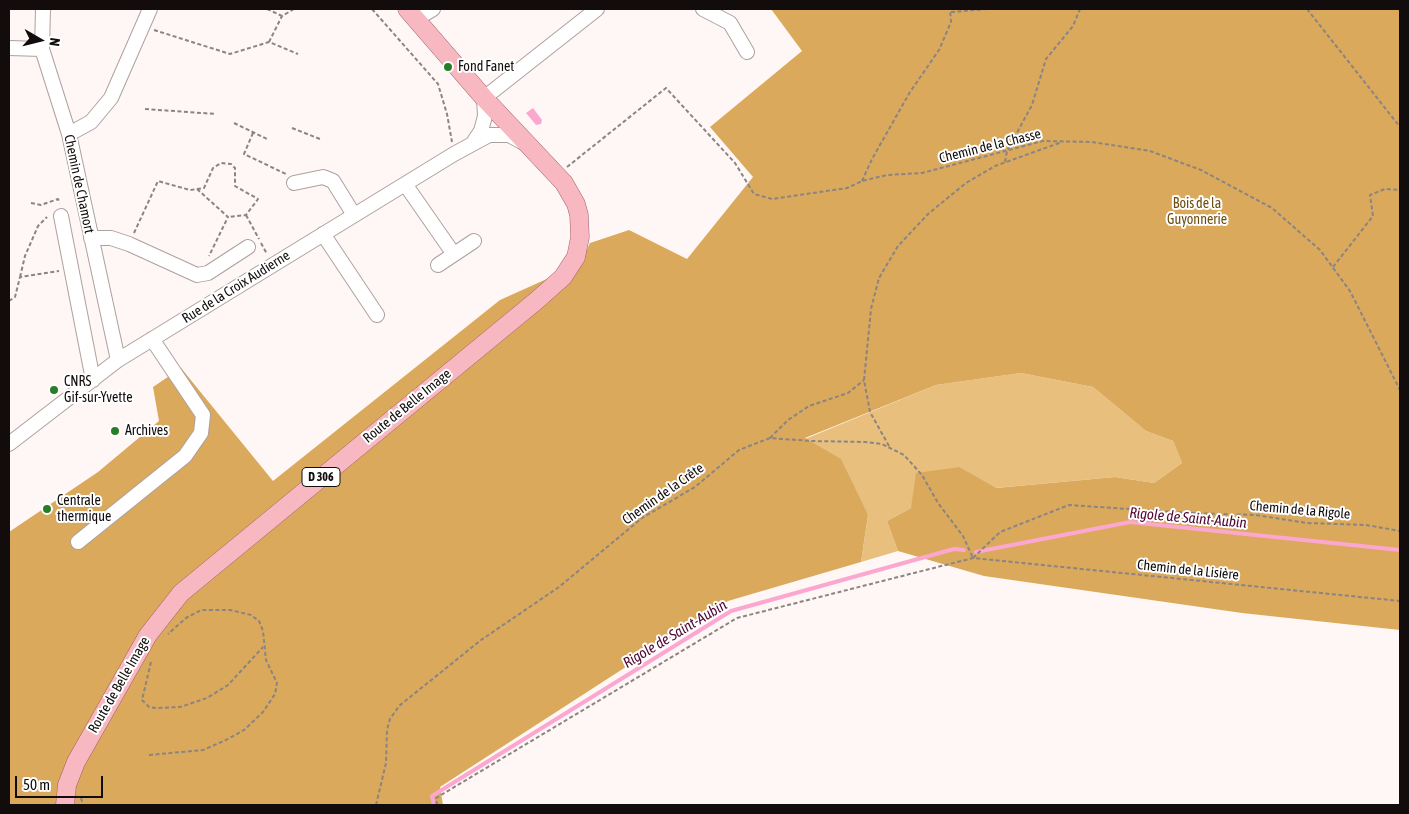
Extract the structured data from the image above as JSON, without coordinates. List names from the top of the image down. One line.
{"streets":{"main road":["Route de Belle Image","D 306"],"street":["Chemin de Chamort","Rue de la Croix Audierne"],"path":["Chemin de la Chasse","Chemin de la Crête","Chemin de la Rigole","Chemin de la Lisière"]},"crossings":[["Chemin de la Chasse","Route de Belle Image"],["Chemin de Chamort","Rue de la Croix Audierne"],["Rue de la Croix Audierne","Route de Belle Image"],["Chemin de la Crête","Chemin de la Rigole"],["Chemin de la Crête","Chemin de la Lisière"],["Chemin de la Rigole","Chemin de la Lisière"]],"water":["Rigole de Saint-Aubin"],"parks":["Bois de la Guyonnerie"],"places":["Fond Fanet","CNRS Gif-sur-Yvette","Archives","Centrale thermique"],"scale_bar":"50 m","north":"right"}
